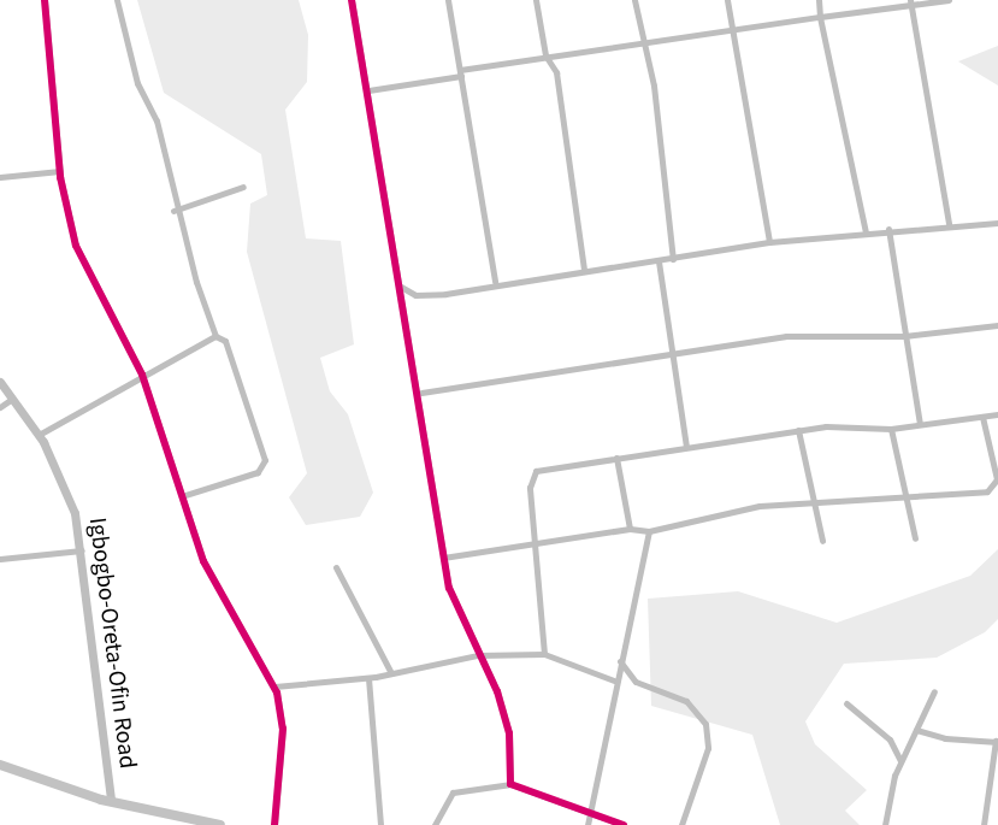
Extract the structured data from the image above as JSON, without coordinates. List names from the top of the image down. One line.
{"streets":{"street":["Igbogbo-Oreta-Ofin Road"]}}
